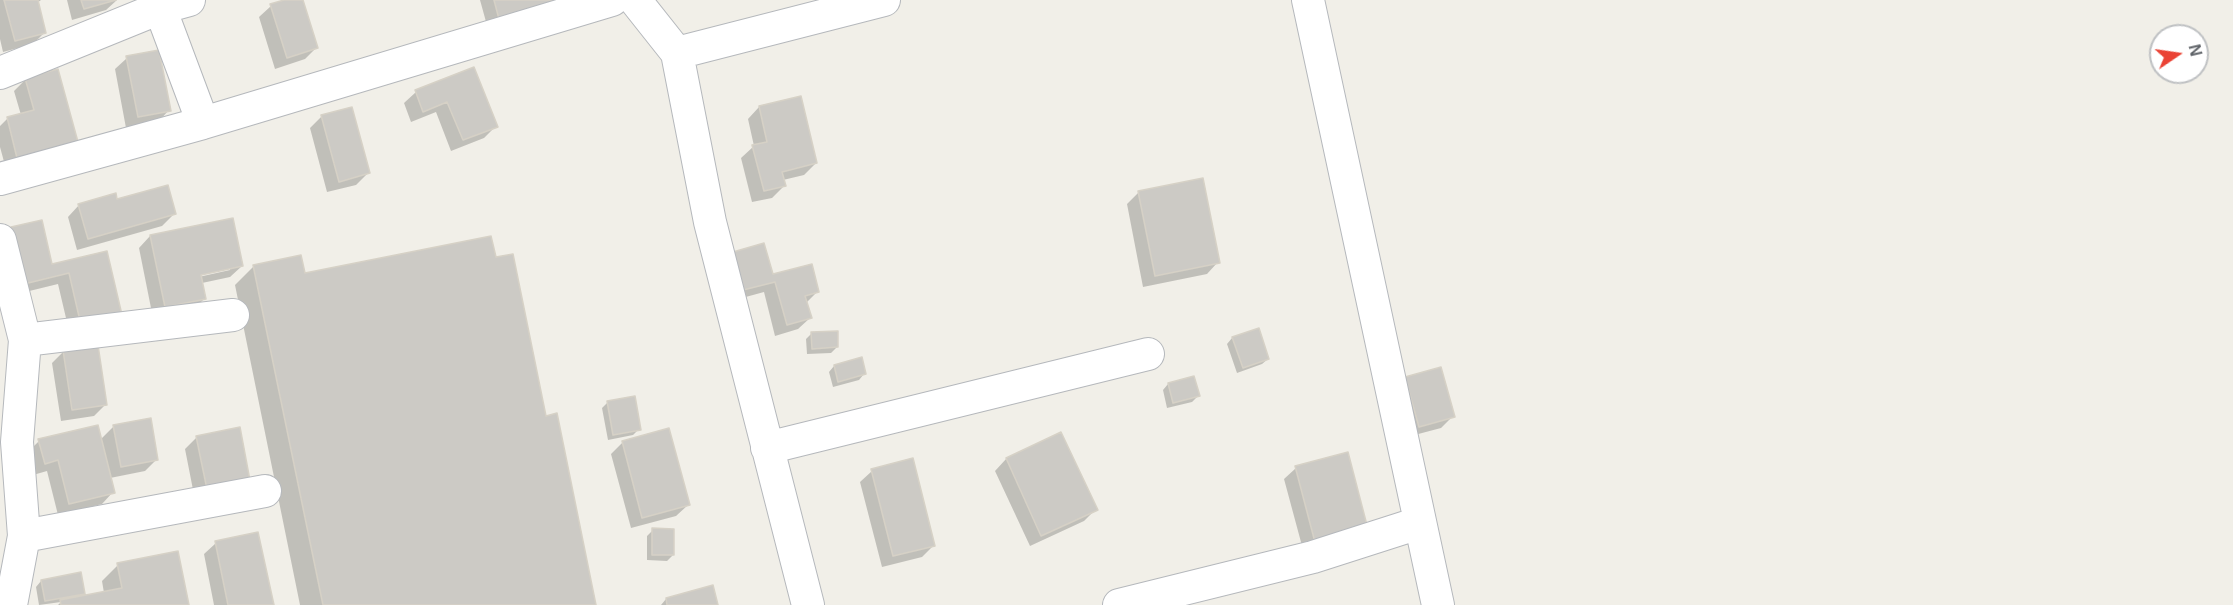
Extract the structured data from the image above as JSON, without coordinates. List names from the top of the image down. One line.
{"north":"right"}
